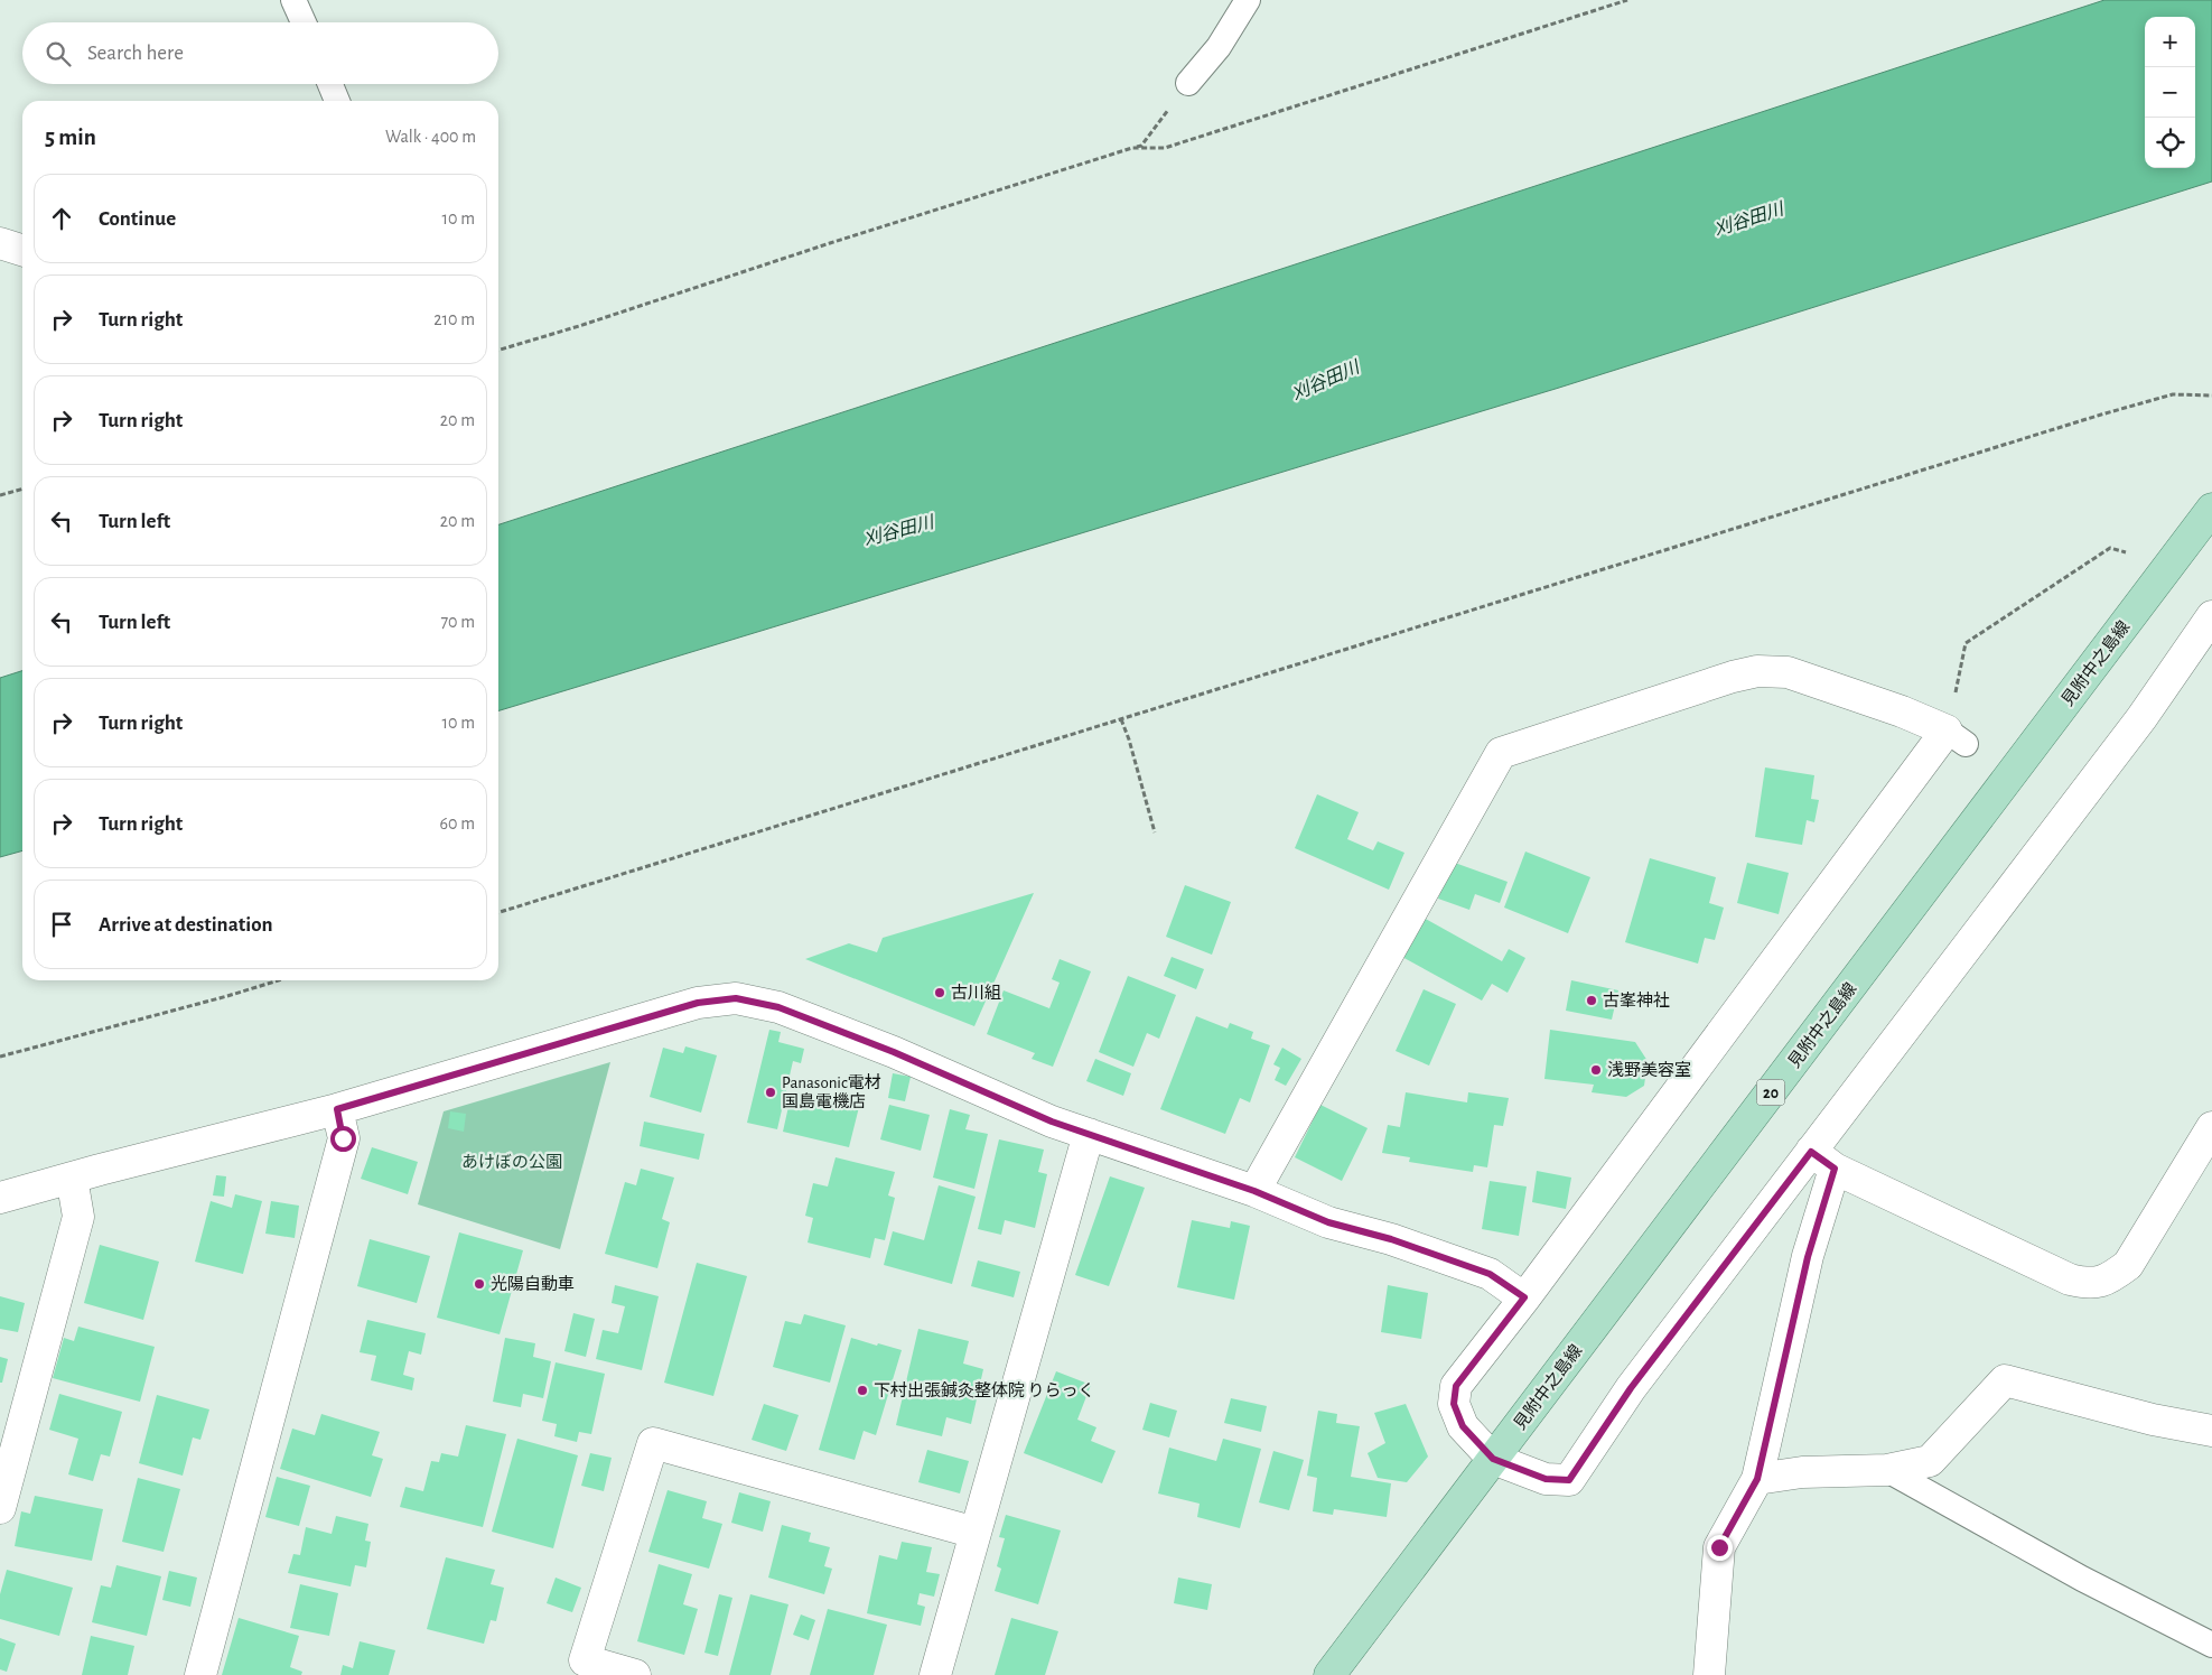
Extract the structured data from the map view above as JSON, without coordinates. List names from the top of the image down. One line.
{"streets":{"main road":["見附中之島線","20"]},"water":["刈谷田川"],"parks":["あけぼの公園"],"places":["古川組","古峯神社","浅野美容室","Panasonic電材 国島電機店","光陽自動車","下村出張鍼灸整体院 りらっく"],"page":{"map_buttons":["+","−"],"search":"Search here","heading":["5 min","Walk · 400 m"],"list":[["Continue","10 m"],["Turn right","210 m"],["Turn right","20 m"],["Turn left","20 m"],["Turn left","70 m"],["Turn right","10 m"],["Turn right","60 m"],"Arrive at destination"]}}
